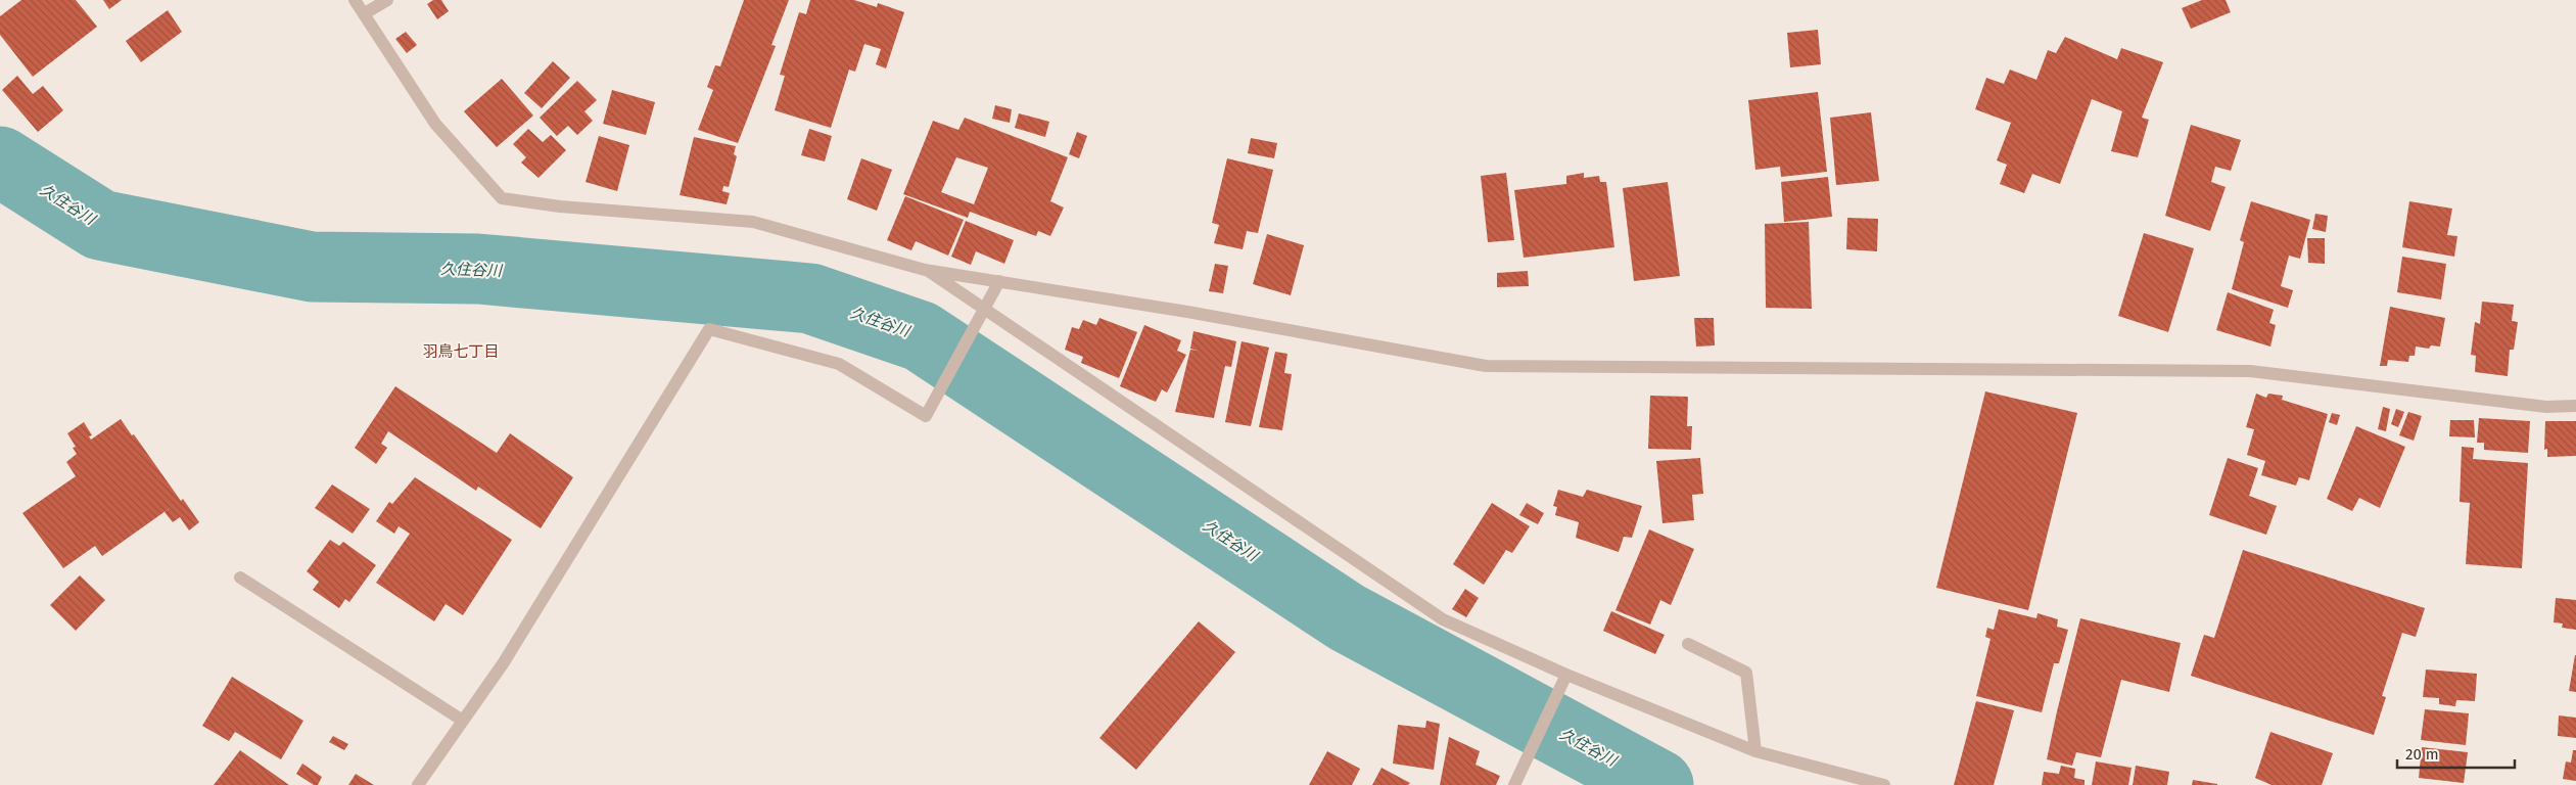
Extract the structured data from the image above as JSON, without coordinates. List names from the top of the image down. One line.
{"districts":["羽鳥七丁目"],"water":["久住谷川"],"scale_bar":"20 m"}
